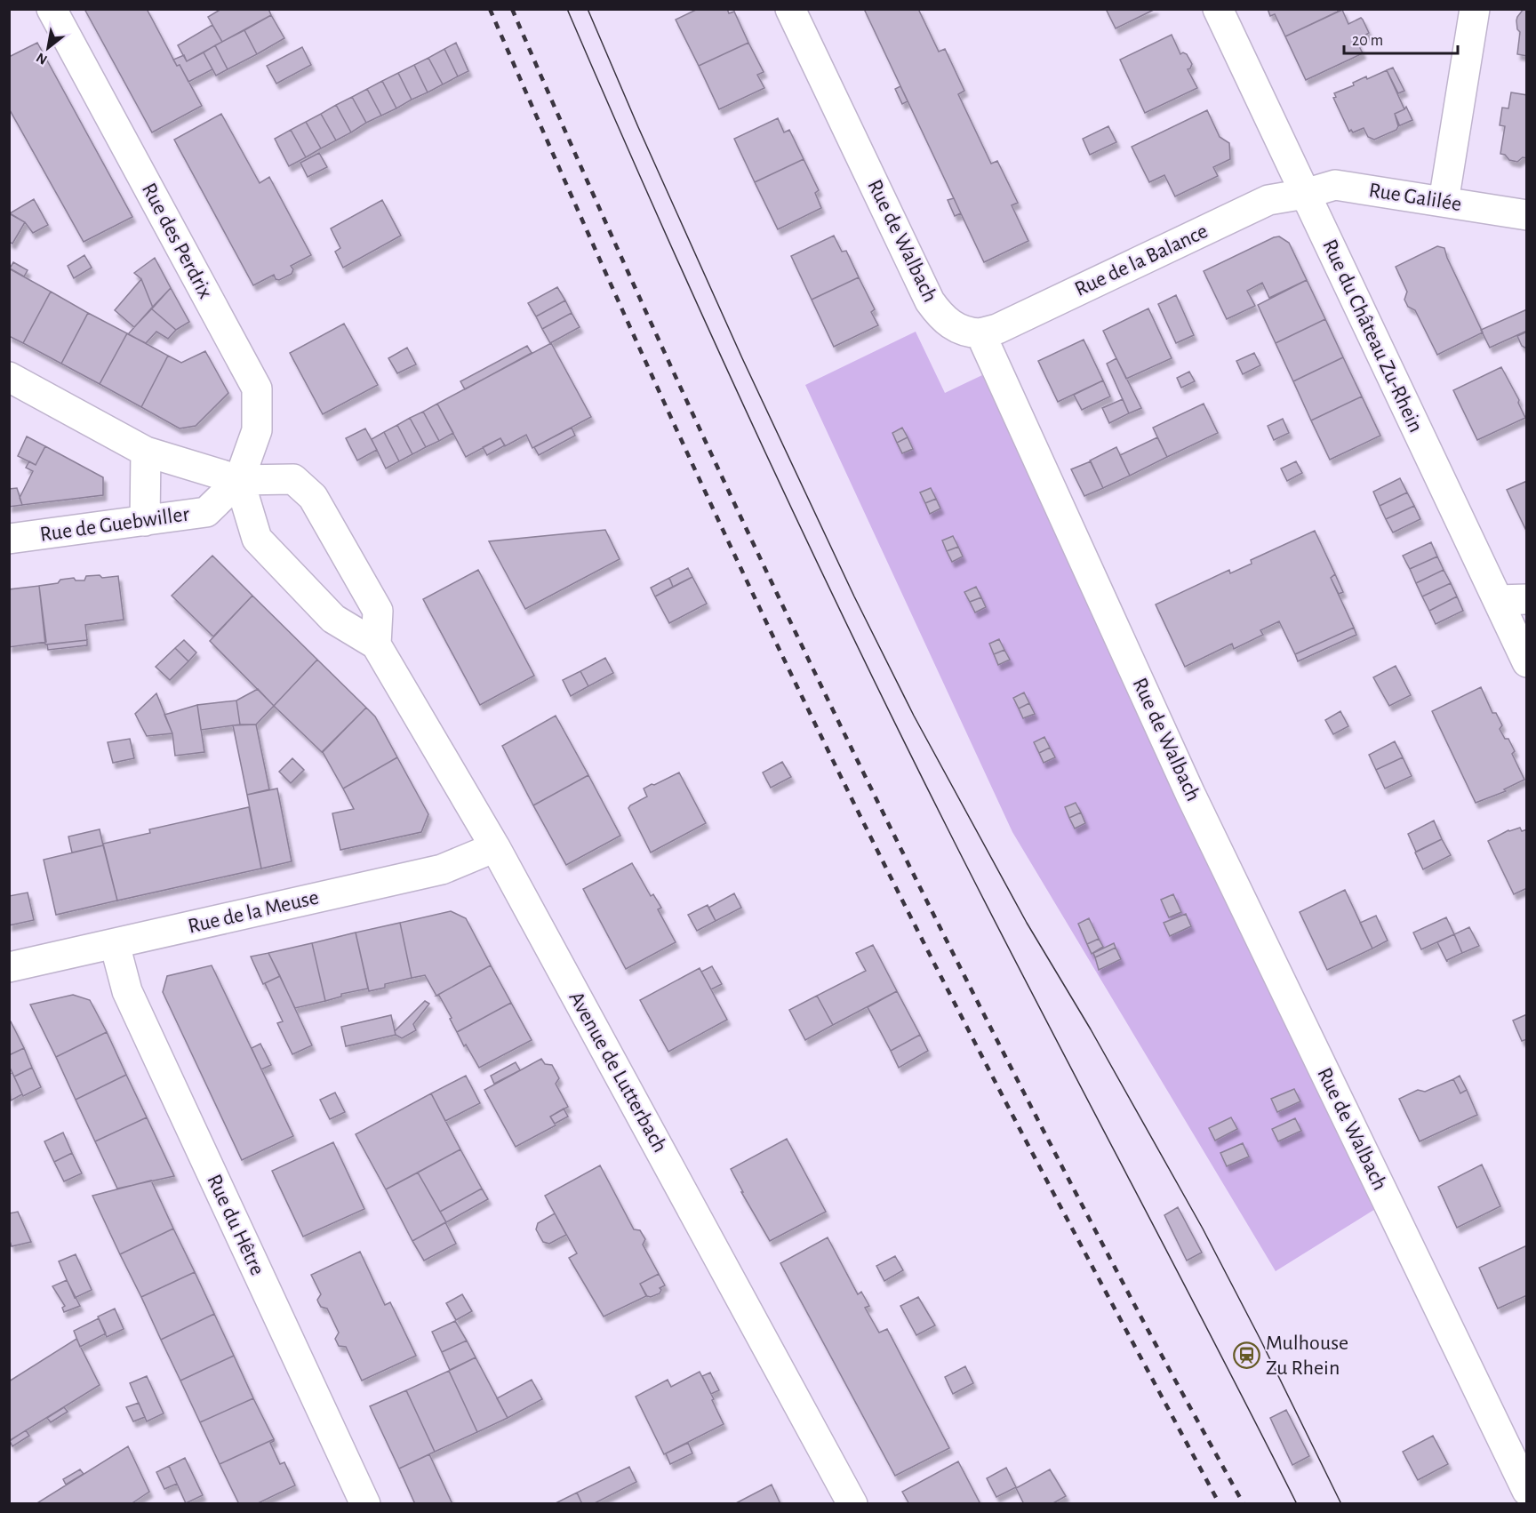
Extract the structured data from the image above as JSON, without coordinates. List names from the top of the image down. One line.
{"streets":{"street":["Rue Galilée","Rue des Perdrix","Rue de Walbach","Rue de la Balance","Rue du Château Zu-Rhein","Rue de Guebwiller","Rue de la Meuse","Avenue de Lutterbach","Rue du Hêtre"]},"crossings":[["Rue Galilée","Rue de la Balance"],["Rue Galilée","Rue du Château Zu-Rhein"],["Rue des Perdrix","Rue de Guebwiller"],["Rue des Perdrix","Avenue de Lutterbach"],["Rue de Walbach","Rue de la Balance"],["Rue de la Balance","Rue du Château Zu-Rhein"],["Rue de Guebwiller","Avenue de Lutterbach"],["Rue de la Meuse","Avenue de Lutterbach"],["Rue de la Meuse","Rue du Hêtre"]],"places":{"station":["Mulhouse Zu Rhein"]},"scale_bar":"20 m","north":"bottom left"}
